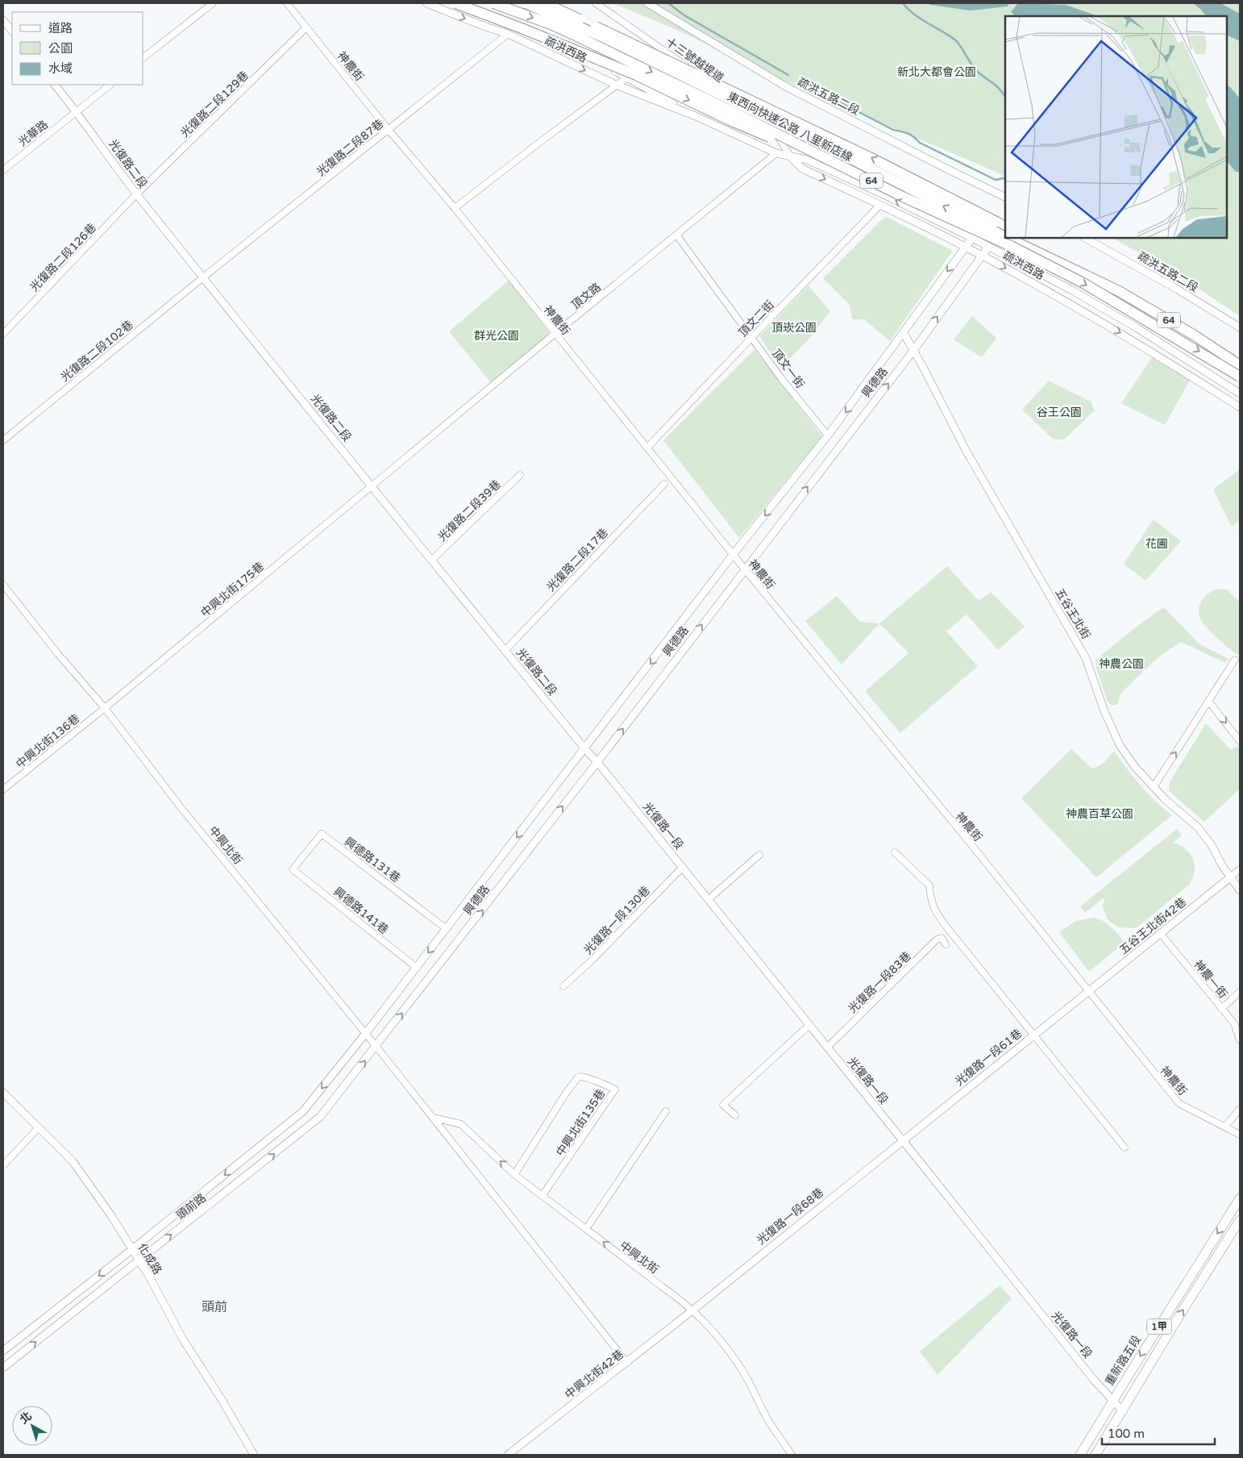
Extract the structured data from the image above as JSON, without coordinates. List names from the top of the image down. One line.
{"streets":{"highway":["東西向快速公路 八里新店線","64"],"main road":["1甲","重新路五段"],"street":["疏洪西路","十三號越堤道","神農街","疏洪五路二段","光復路二段129巷","光華路","光復路二段87巷","光復路二段","光復路二段126巷","頂文路","頂文二街","光復路二段102巷","頂文一街","興德路","光復路二段39巷","光復路二段17巷","中興北街175巷","五谷王北街","中興北街136巷","光復路一段","中興北街","興德路131巷","興德路141巷","光復路一段130巷","五谷王北街42巷","神農一街","光復路一段83巷","光復路一段61巷","中興北街135巷","頭前路","光復路一段68巷","化成路","中興北街42巷"]},"crossings":[["疏洪西路","十三號越堤道"],["疏洪西路","光復路二段87巷"],["疏洪西路","頂文路"],["疏洪西路","頂文二街"],["疏洪西路","興德路"],["神農街","光復路二段129巷"],["神農街","光復路二段87巷"],["神農街","頂文路"],["神農街","頂文二街"],["神農街","興德路"],["神農街","五谷王北街42巷"],["神農街","光復路一段61巷"],["光復路二段129巷","光復路二段"],["光復路二段129巷","光復路二段126巷"],["光華路","光復路二段"],["光復路二段87巷","光復路二段"],["光復路二段87巷","光復路二段102巷"],["光復路二段","光復路二段126巷"],["光復路二段","頂文路"],["光復路二段","光復路二段102巷"],["光復路二段","興德路"],["光復路二段","光復路二段39巷"],["光復路二段","光復路二段17巷"],["光復路二段","中興北街175巷"],["光復路二段","光復路一段"],["頂文路","頂文一街"],["頂文路","中興北街175巷"],["頂文二街","頂文一街"],["頂文一街","興德路"],["興德路","五谷王北街"],["興德路","光復路一段"],["興德路","中興北街"],["興德路","興德路131巷"],["興德路","興德路141巷"],["興德路","頭前路"],["中興北街175巷","中興北街136巷"],["中興北街175巷","中興北街"],["五谷王北街","五谷王北街42巷"],["中興北街136巷","中興北街"],["光復路一段","光復路一段130巷"],["光復路一段","光復路一段83巷"],["光復路一段","光復路一段61巷"],["光復路一段","光復路一段68巷"],["光復路一段","1甲"],["光復路一段","重新路五段"],["中興北街","中興北街135巷"],["中興北街","頭前路"],["中興北街","光復路一段68巷"],["中興北街","中興北街42巷"],["興德路131巷","興德路141巷"],["五谷王北街42巷","神農一街"],["五谷王北街42巷","光復路一段61巷"],["光復路一段61巷","光復路一段68巷"],["頭前路","化成路"],["光復路一段68巷","中興北街42巷"]],"districts":["頭前"],"parks":["新北大都會公園","頂崁公園","群光公園","谷王公園","花圃","神農公園","神農百草公園"],"legend":["道路","公園","水域"],"scale_bar":"100 m","north":"top left"}
